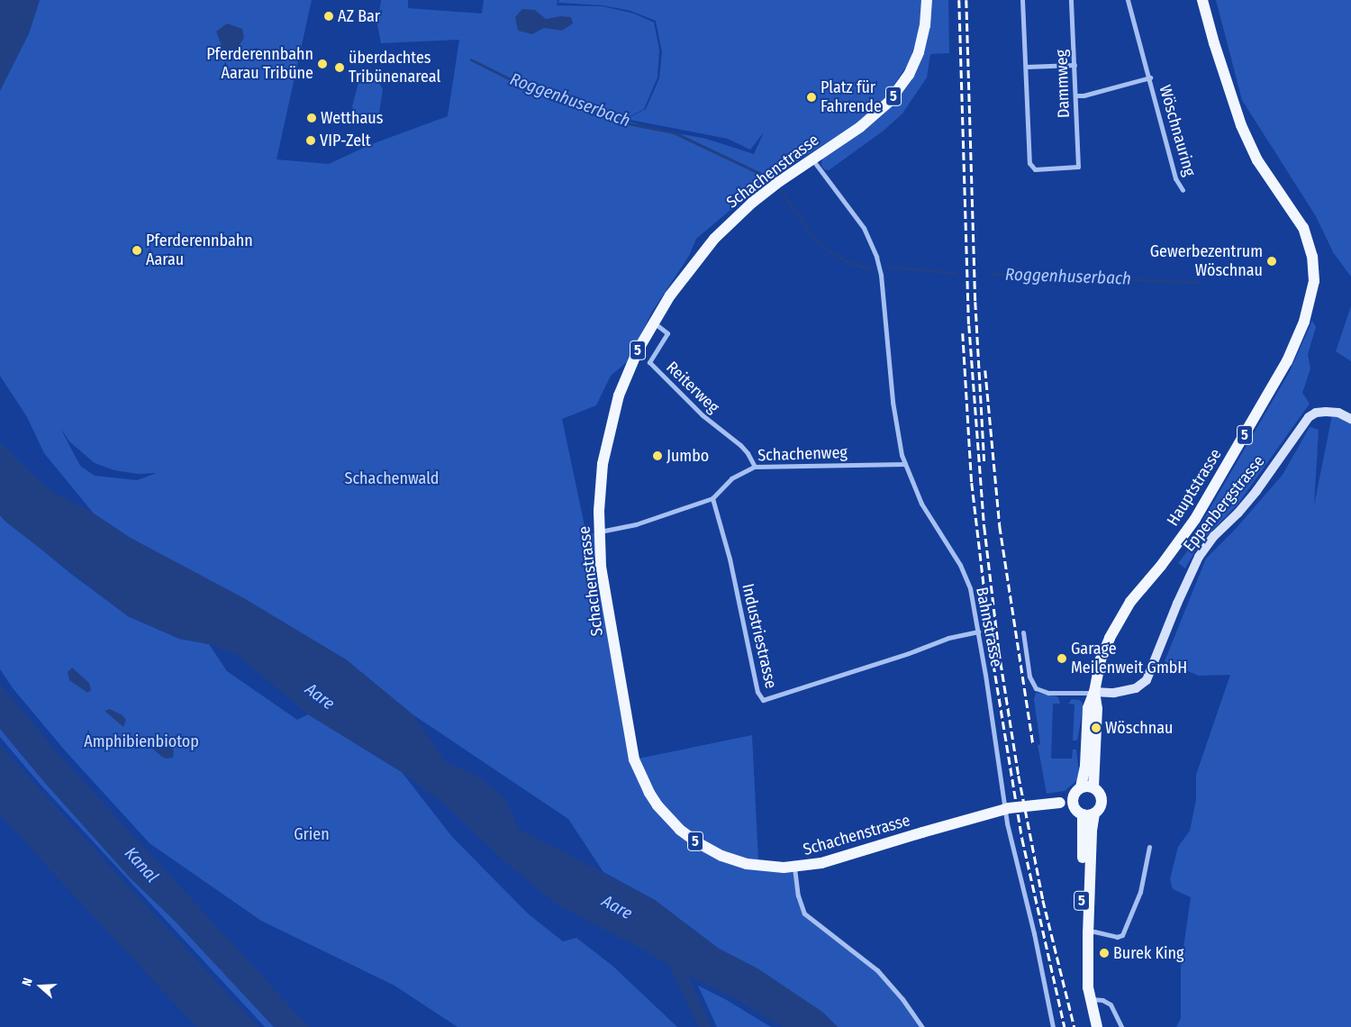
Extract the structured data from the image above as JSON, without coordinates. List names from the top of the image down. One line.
{"streets":{"main road":["5","Schachenstrasse","Hauptstrasse"],"street":["Dammweg","Wöschnauring","Reiterweg","Schachenweg","Eppenbergstrasse","Bahnstrasse","Industriestrasse"]},"crossings":[["Dammweg","Wöschnauring"],["5","Schachenstrasse"],["5","Hauptstrasse"],["Schachenstrasse","Reiterweg"],["Schachenstrasse","Hauptstrasse"],["Schachenstrasse","Bahnstrasse"],["Reiterweg","Schachenweg"],["Schachenweg","Bahnstrasse"],["Schachenweg","Industriestrasse"],["Hauptstrasse","Eppenbergstrasse"],["Bahnstrasse","Industriestrasse"]],"water":["Roggenhuserbach","Aare","Kanal"],"parks":["Schachenwald","Amphibienbiotop","Grien"],"places":["AZ Bar","Pferderennbahn Aarau Tribüne","überdachtes Tribünenareal","Platz für Fahrende","Wetthaus","VIP-Zelt","Pferderennbahn Aarau","Gewerbezentrum Wöschnau","Jumbo","Garage Meilenweit GmbH","Wöschnau","Burek King"],"north":"left"}
